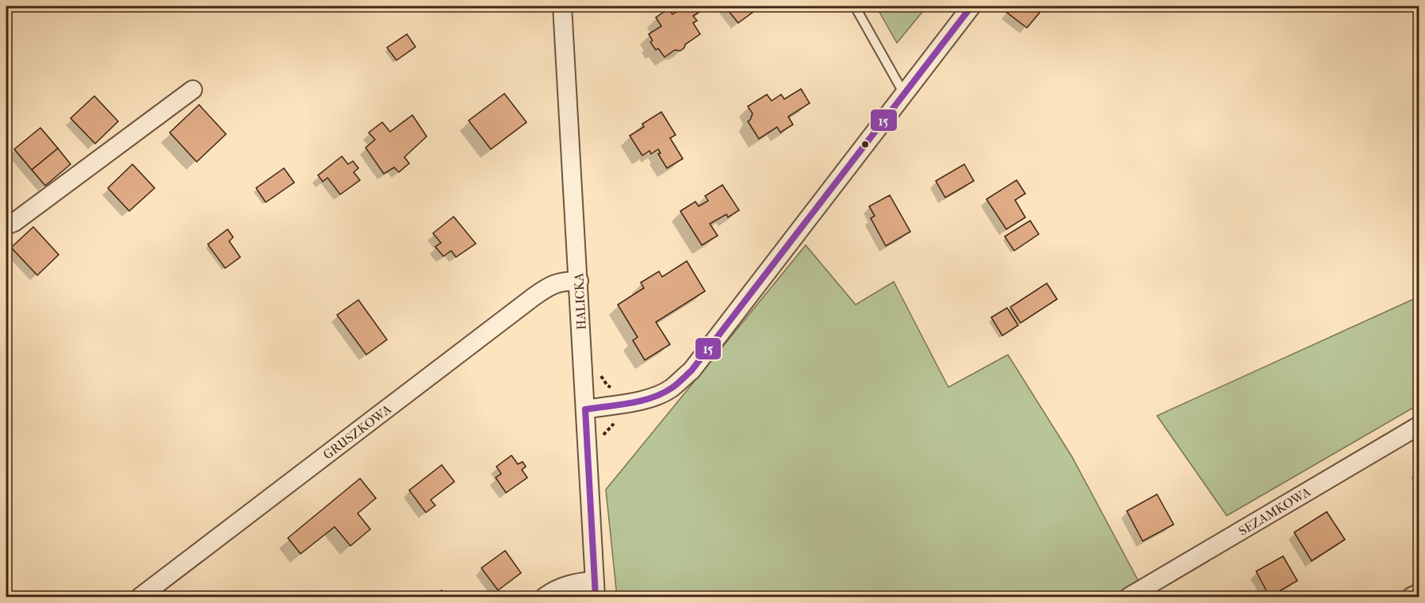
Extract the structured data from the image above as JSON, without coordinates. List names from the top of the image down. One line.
{"streets":{"street":["HALICKA","GRUSZKOWA","SEZAMKOWA"]},"crossings":[["HALICKA","GRUSZKOWA"]],"lines":["transit line 15"]}
